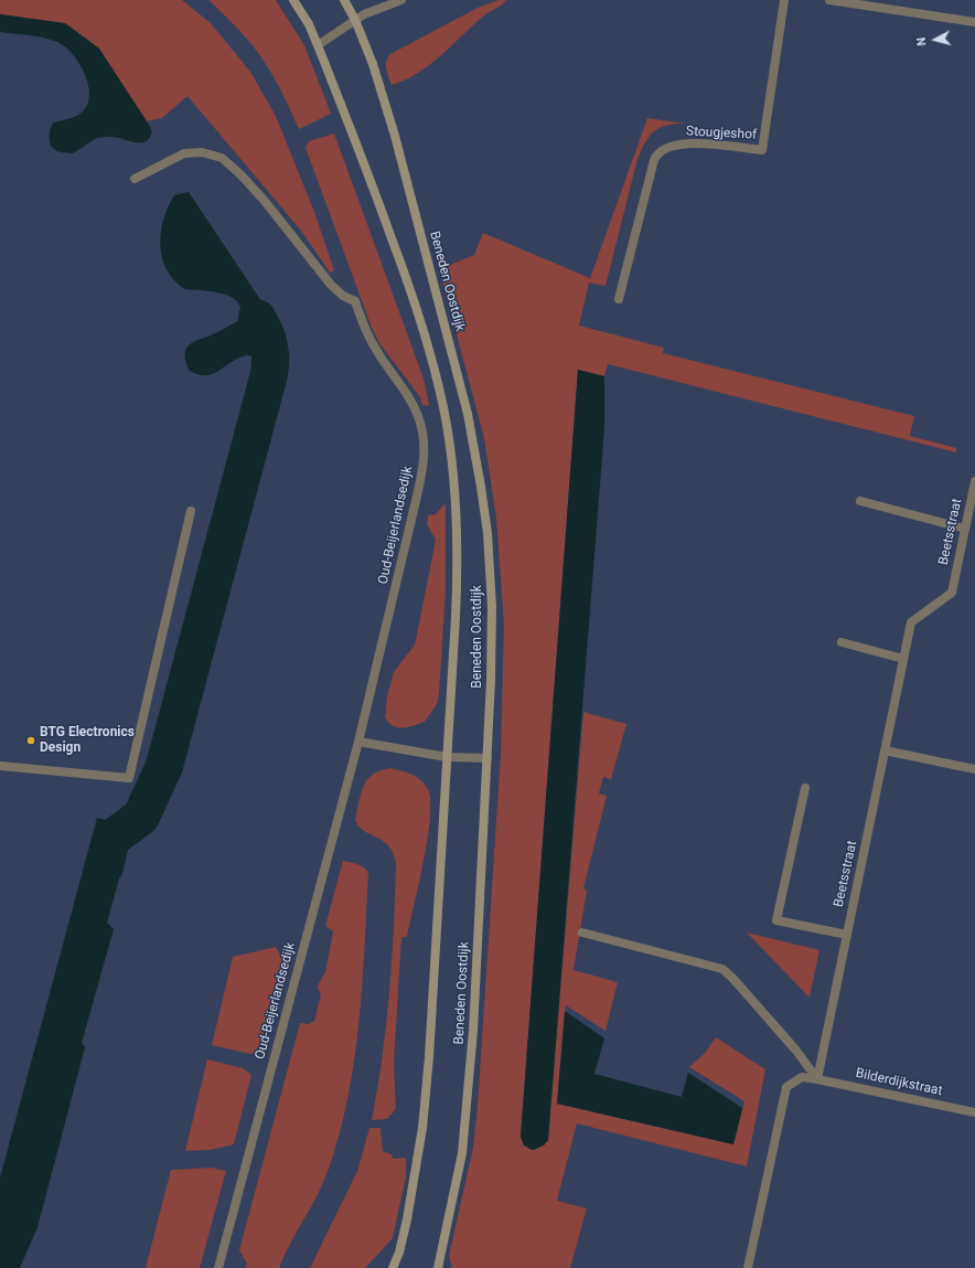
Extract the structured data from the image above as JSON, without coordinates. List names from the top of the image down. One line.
{"streets":{"main road":["Beneden Oostdijk"],"street":["Stougjeshof","Oud-Beijerlandsedijk","Beetsstraat","Bilderdijkstraat"]},"crossings":[["Beetsstraat","Bilderdijkstraat"]],"places":["BTG Electronics Design"],"north":"left"}
